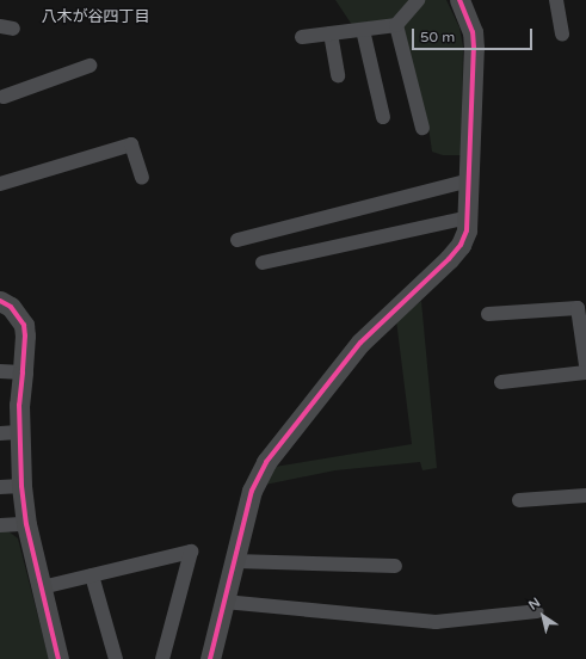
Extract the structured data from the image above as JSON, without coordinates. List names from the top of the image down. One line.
{"districts":["八木が谷四丁目"],"scale_bar":"50 m","north":"top left"}
